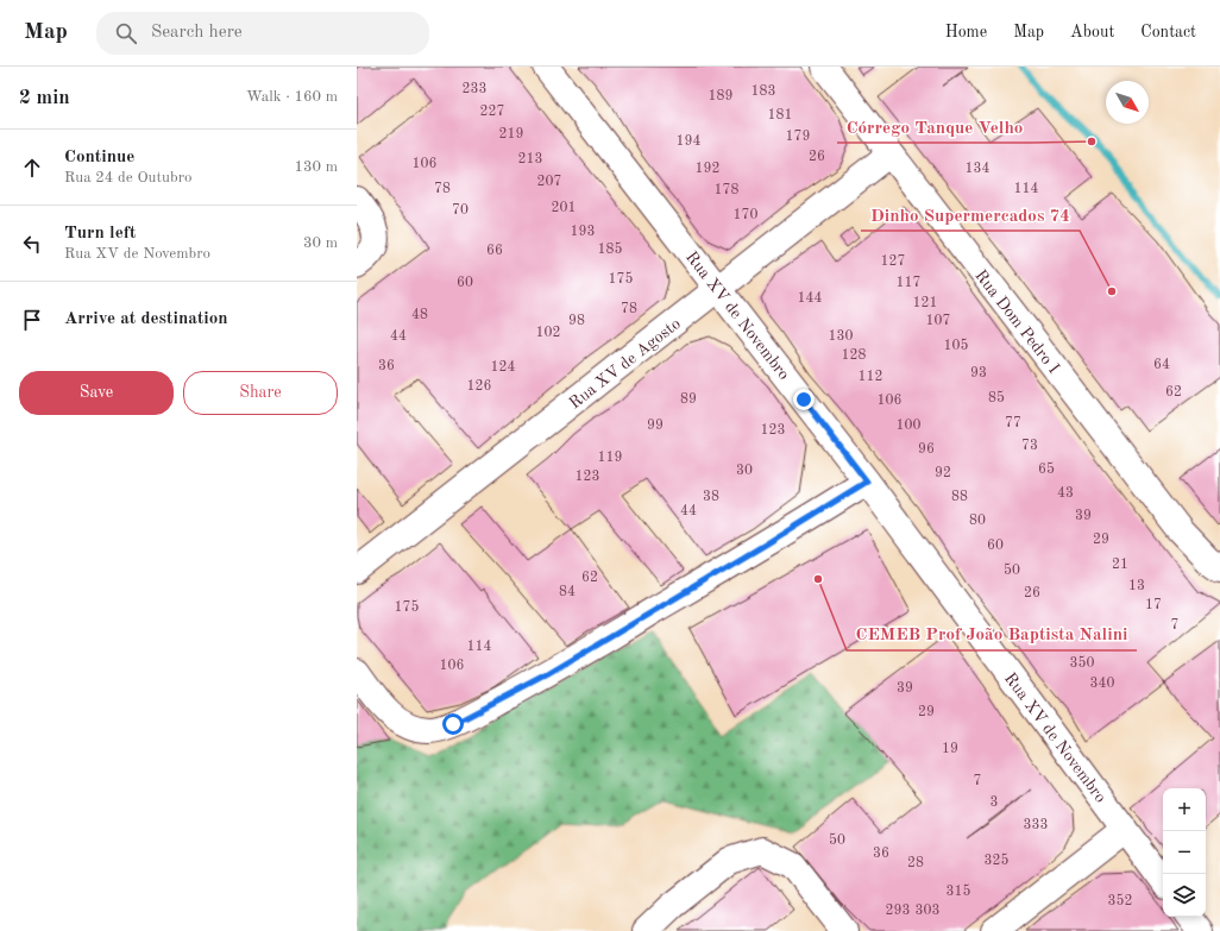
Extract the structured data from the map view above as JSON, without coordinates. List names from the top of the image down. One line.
{"streets":{"street":["Rua XV de Novembro","Rua Dom Pedro I","Rua XV de Agosto"]},"crossings":[["Rua XV de Novembro","Rua XV de Agosto"],["Rua Dom Pedro I","Rua XV de Agosto"]],"places":["Córrego Tanque Velho","Dinho Supermercados 74","CEMEB Prof João Baptista Nalini"],"house_numbers":["233","183","189","227","181","219","179","194","26","213","106","192","134","207","78","114","178","201","70","170","193","185","66","127","175","60","117","144","121","78","48","98","107","102","44","130","105","128","64","36","124","93","112","126","62","85","89","106","77","99","100","123","73","96","119","65","30","92","123","43","38","88","44","39","80","29","60","21","50","62","13","84","26","17","175","7","114","350","106","340","39","29","19","7","3","333","50","36","325","28","315","352","293","303"],"north":"bottom right","page":{"header":"Map","search":"Search here","nav":["Home","Map","About","Contact"],"heading":["2 min","Walk · 160 m"],"list":[["Continue","Rua 24 de Outubro","130 m"],["Turn left","Rua XV de Novembro","30 m"],"Arrive at destination"],"buttons":["Save","Share"],"map_buttons":["+","−"]}}
